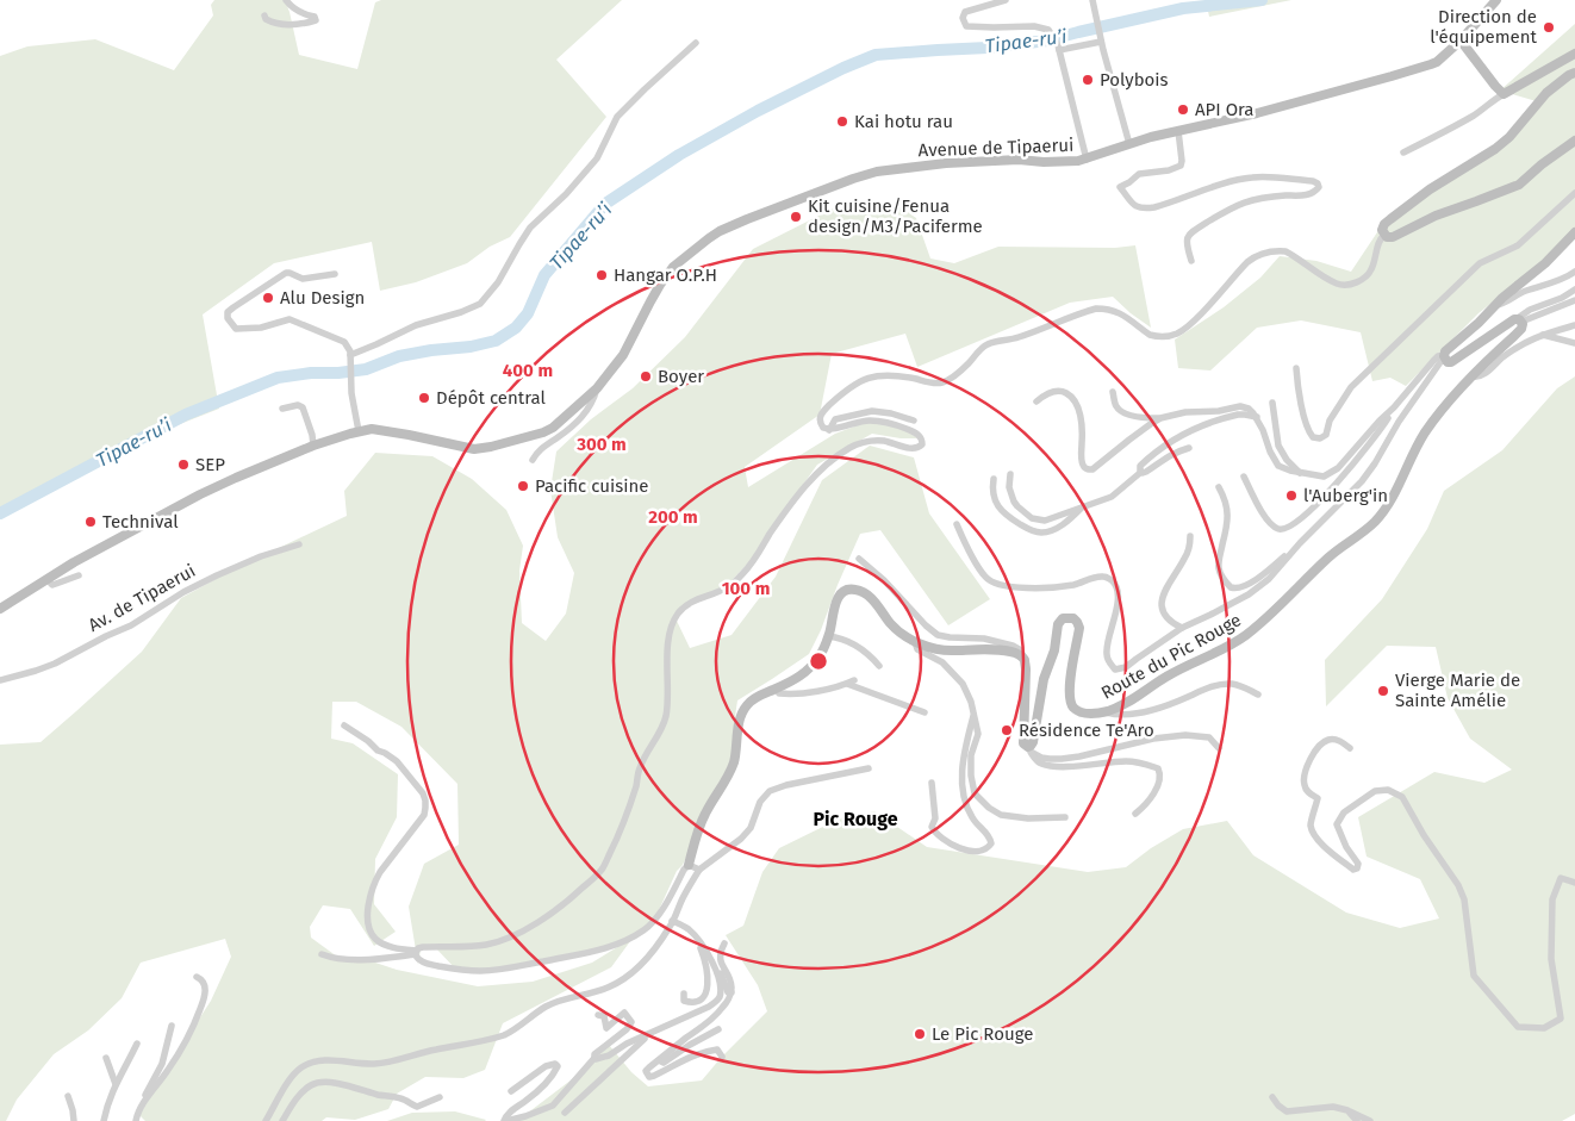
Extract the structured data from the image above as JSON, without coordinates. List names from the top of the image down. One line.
{"streets":{"street":["Avenue de Tipaerui","Av. de Tipaerui","Route du Pic Rouge"]},"districts":["Pic Rouge"],"water":["Tipae-ru’i"],"places":["Direction de l'équipement","Polybois","API Ora","Kai hotu rau","Kit cuisine/Fenua design/M3/Paciferme","Hangar O.P.H","Alu Design","Boyer","Dépôt central","SEP","Pacific cuisine","l'Auberg'in","Technival","Vierge Marie de Sainte Amélie","Résidence Te'Aro","Le Pic Rouge"],"rings":["400 m","300 m","200 m","100 m"]}
